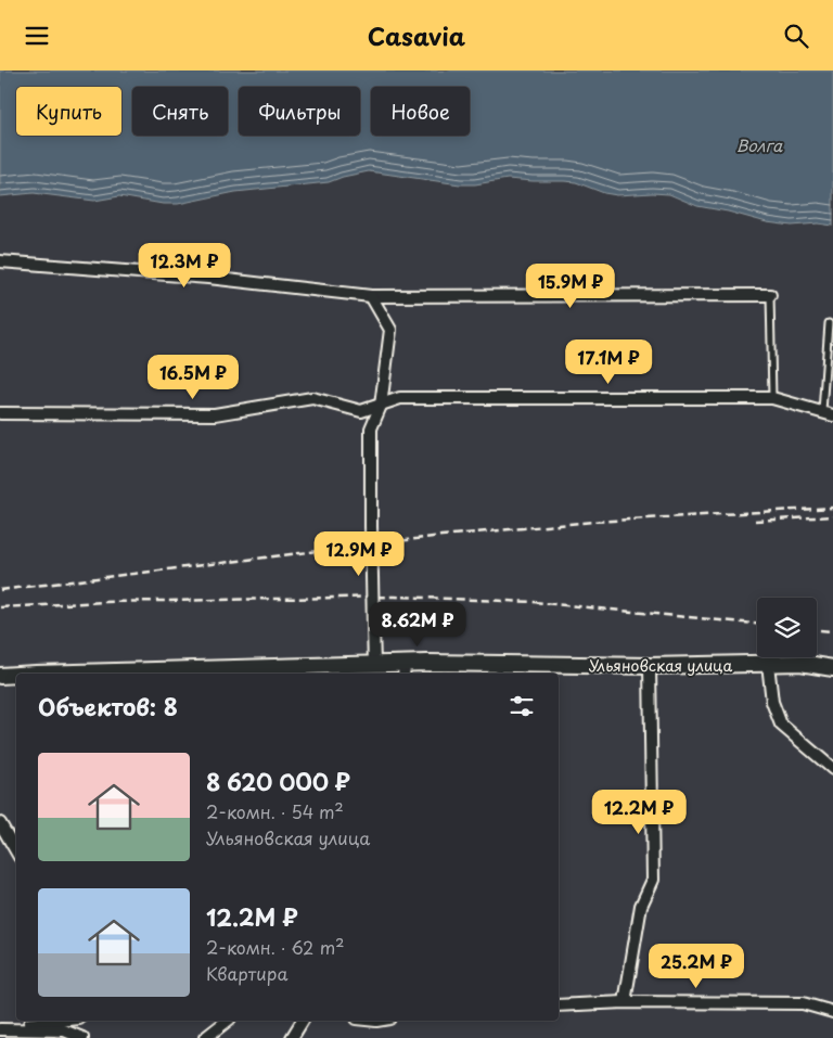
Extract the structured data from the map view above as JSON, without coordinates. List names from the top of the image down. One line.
{"streets":{"main road":["Ульяновская улица"]},"water":["Волга"],"page":{"header":"Casavia","chip":["Купить","Снять","Фильтры","Новое"],"price":["12.3M ₽","15.9M ₽","17.1M ₽","16.5M ₽","12.9M ₽","8.62M ₽","12.2M ₽","25.2M ₽"],"heading":"Объектов: 8","list":[{"name":"8 620 000 ₽","note":"2-комн. · 54 m² · Ульяновская улица"},{"name":"12.2M ₽","note":"2-комн. · 62 m² · Квартира"}]}}
